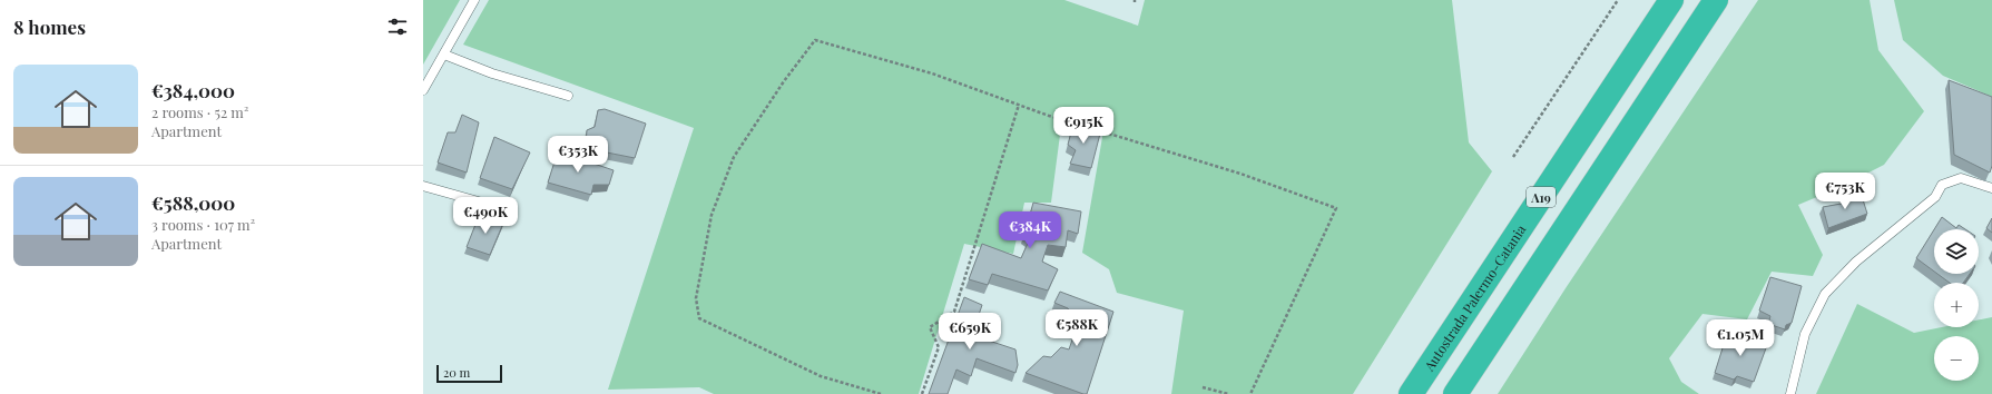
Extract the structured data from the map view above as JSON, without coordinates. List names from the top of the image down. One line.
{"streets":{"highway":["A19","Autostrada Palermo-Catania"]},"scale_bar":"20 m","page":{"heading":"8 homes","list":[{"name":"€384,000","note":"2 rooms · 52 m² · Apartment"},{"name":"€588,000","note":"3 rooms · 107 m² · Apartment"}],"price":["€915K","€353K","€753K","€490K","€384K","€588K","€659K","€1.05M"],"map_buttons":["+","−"],"scale":"20 m"}}
